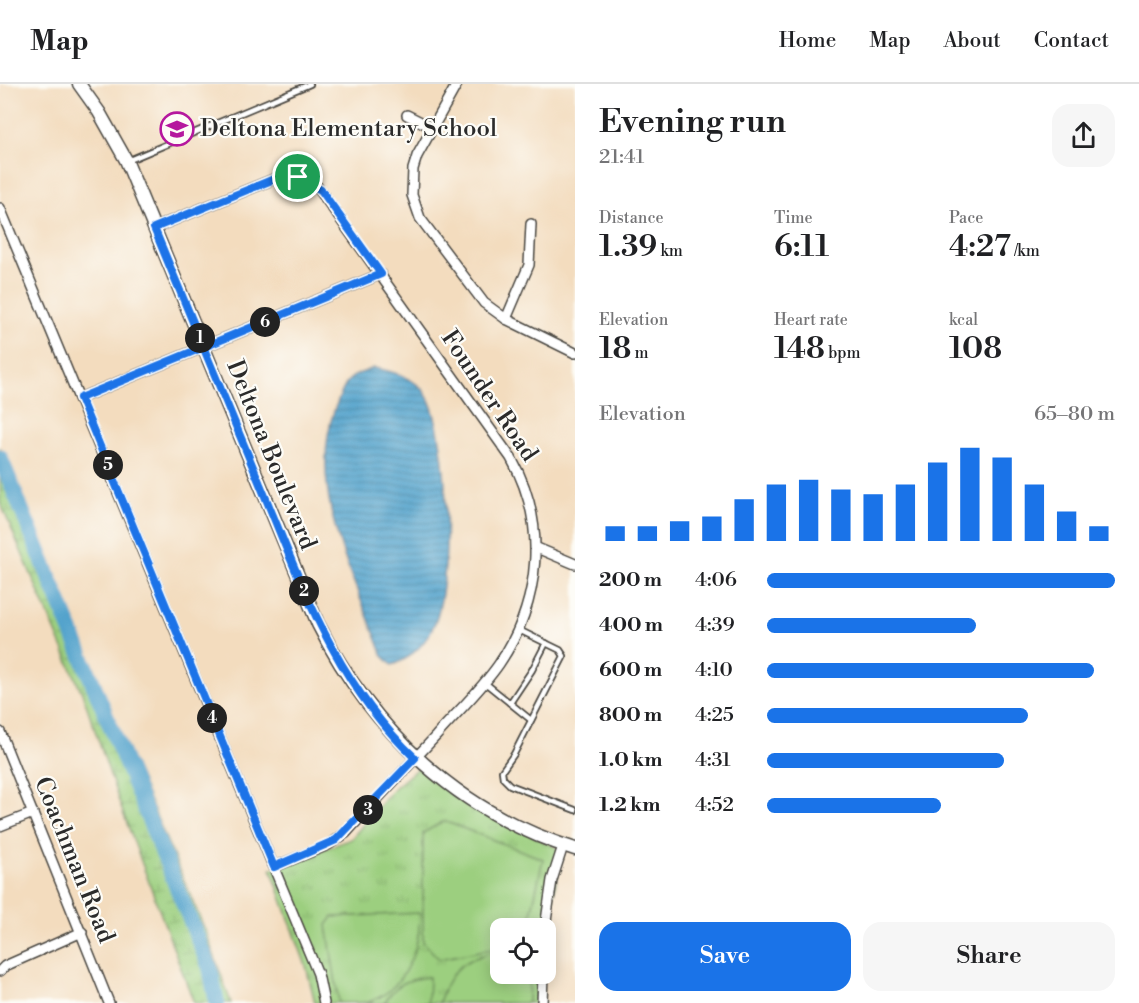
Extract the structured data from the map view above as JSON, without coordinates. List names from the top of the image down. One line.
{"streets":{"main road":["Deltona Boulevard"],"street":["Founder Road","Coachman Road"]},"crossings":[["Founder Road","Deltona Boulevard"]],"places":{"school or university":["Deltona Elementary School"]},"page":{"header":"Map","nav":["Home","Map","About","Contact"],"heading":["Evening run","21:41"],"stats":[["Distance","1.39 km"],["Time","6:11"],["Pace","4:27 /km"],["Elevation","18 m"],["Heart rate","148 bpm"],["kcal","108"]],"pins":["6","1","5","2","4","3"],"chart":["Elevation","65–80 m"],"list":[{"name":"200 m","note":"4:06"},{"name":"400 m","note":"4:39"},{"name":"600 m","note":"4:10"},{"name":"800 m","note":"4:25"},{"name":"1.0 km","note":"4:31"},{"name":"1.2 km","note":"4:52"}],"buttons":["Save","Share"]}}
